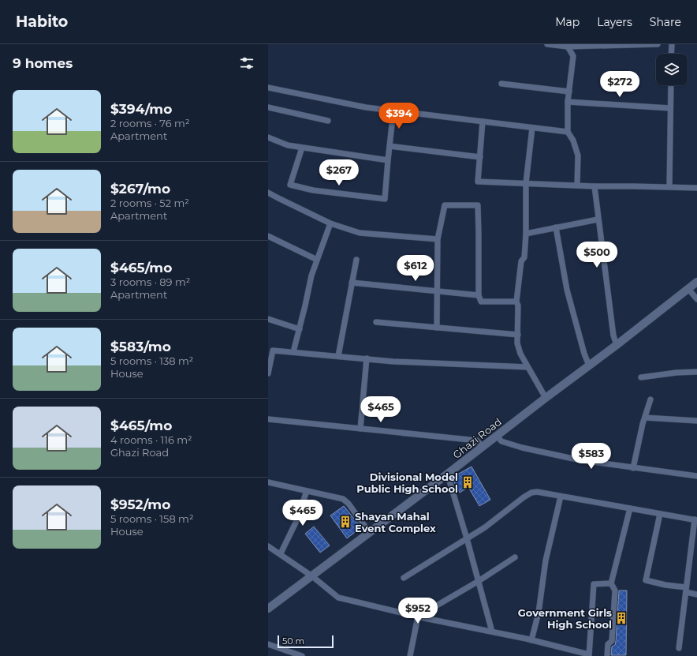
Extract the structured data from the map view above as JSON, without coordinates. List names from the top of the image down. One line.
{"streets":{"main road":["Ghazi Road"]},"places":{"building":["Divisional Model Public High School","Shayan Mahal Event Complex","Government Girls High School"]},"scale_bar":"50 m","page":{"header":"Habito","nav":["Map","Layers","Share"],"heading":"9 homes","price":["$272","$394","$267","$500","$612","$465","$583","$465","$952"],"list":[{"name":"$394/mo","note":"2 rooms · 76 m² · Apartment"},{"name":"$267/mo","note":"2 rooms · 52 m² · Apartment"},{"name":"$465/mo","note":"3 rooms · 89 m² · Apartment"},{"name":"$583/mo","note":"5 rooms · 138 m² · House"},{"name":"$465/mo","note":"4 rooms · 116 m² · Ghazi Road"},{"name":"$952/mo","note":"5 rooms · 158 m² · House"}],"scale":"50 m"}}
